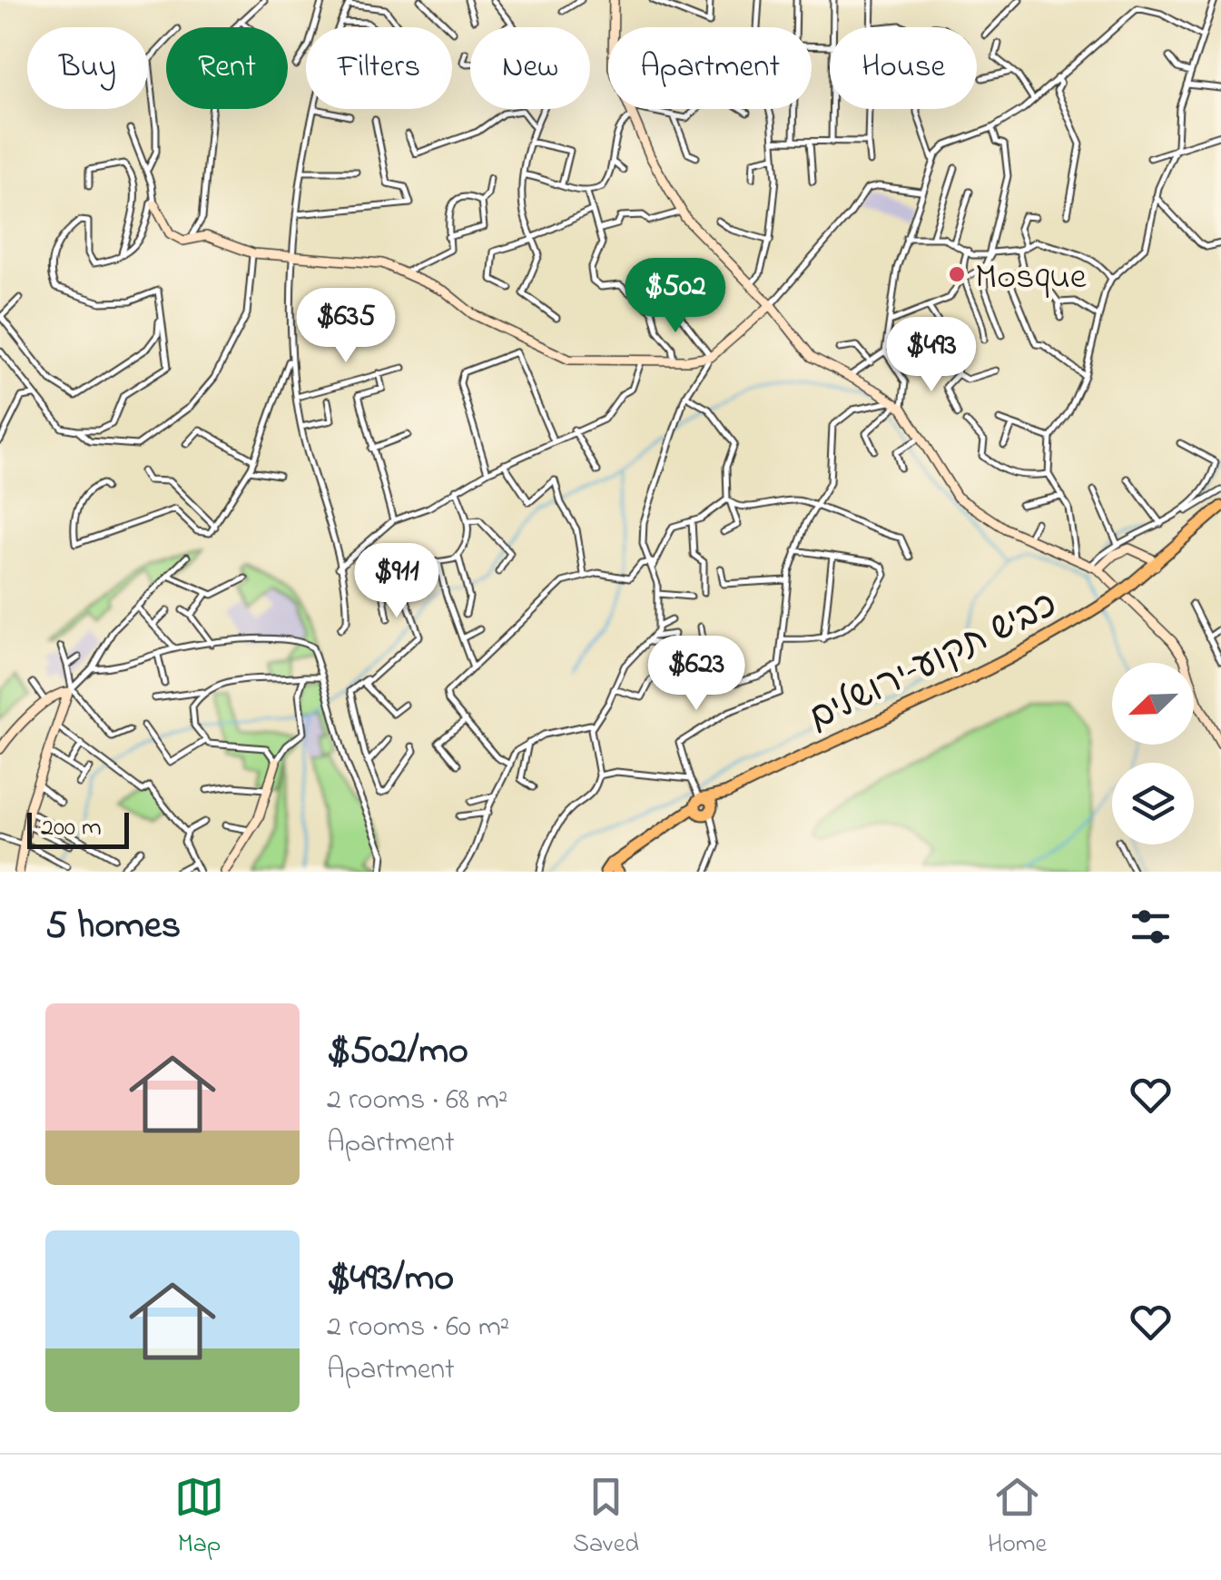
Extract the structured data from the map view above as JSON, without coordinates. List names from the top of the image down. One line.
{"streets":{"main road":["כביש תקוע–ירושלים"]},"places":["Mosque"],"scale_bar":"200 m","north":"bottom left","page":{"chip":["Buy","Rent","Filters","New","Apartment","House"],"price":["$502","$635","$493","$911","$623"],"scale":"200 m","heading":"5 homes","list":[{"name":"$502/mo","note":"2 rooms · 68 m² · Apartment"},{"name":"$493/mo","note":"2 rooms · 60 m² · Apartment"}],"tabs":["Map","Saved","Home"]}}
